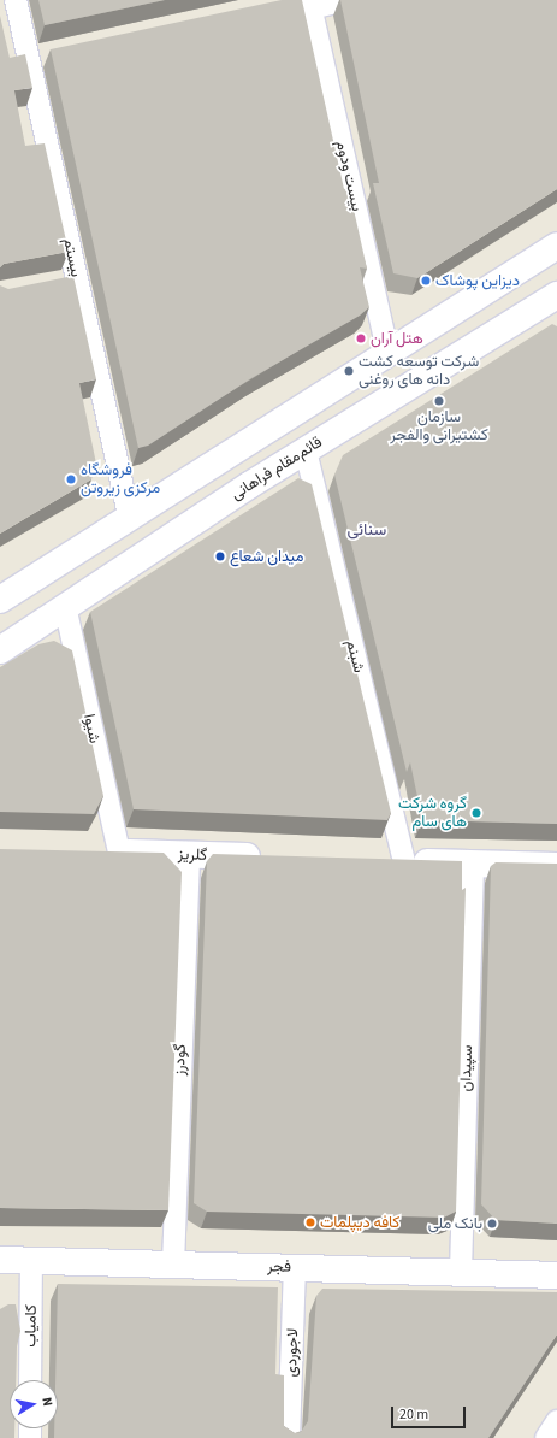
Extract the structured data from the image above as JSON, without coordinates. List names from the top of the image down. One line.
{"streets":{"main road":["قائم‌مقام فراهانی","گلریز","فجر"],"street":["بیست ودوم","بیستم","شبنم","شیوا","گودرز","سپیدان","کامیاب","لاجوردی"]},"crossings":[["قائم‌مقام فراهانی","شبنم"],["قائم‌مقام فراهانی","شیوا"],["شیوا","گلریز"],["گلریز","گودرز"],["گودرز","فجر"],["سپیدان","فجر"],["فجر","کامیاب"],["فجر","لاجوردی"]],"districts":["سنائی"],"places":["دیزاین پوشاک","هتل آران","شرکت توسعه کشت دانه های روغنی","سازمان کشتیرانی والفجر","فروشگاه مرکزى زیروتن","میدان شعاع","گروه شرکت های سام","کافه دیپلمات","بانک ملی"],"scale_bar":"20 m","north":"right"}
